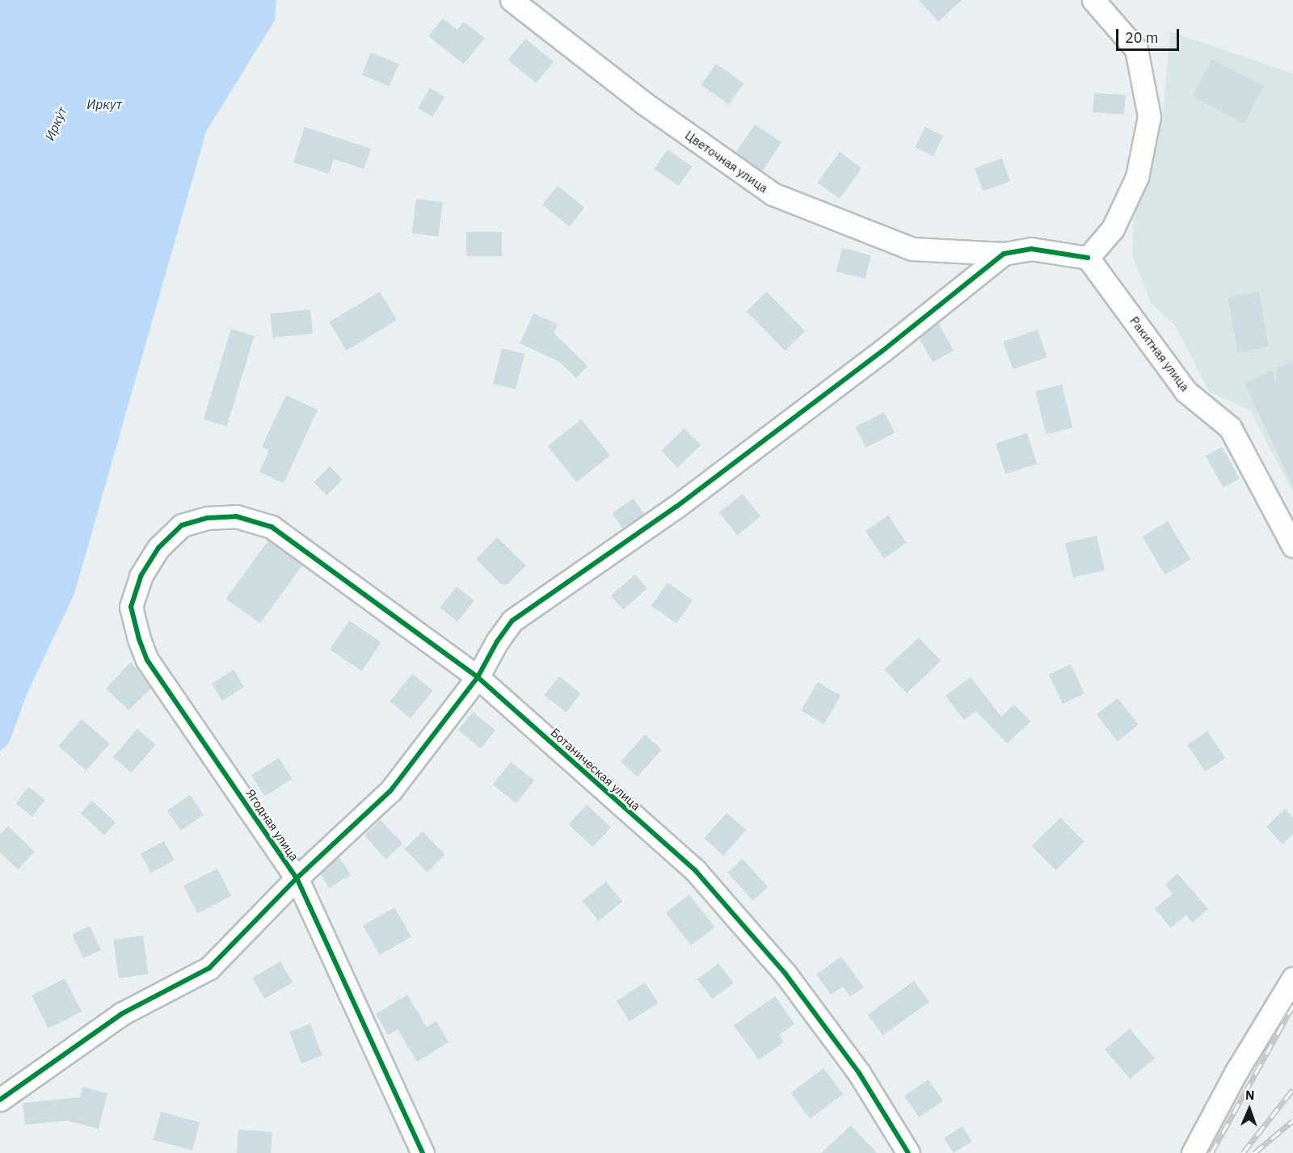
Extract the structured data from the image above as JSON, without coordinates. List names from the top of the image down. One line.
{"streets":{"street":["Цветочная улица","Ракитная улица","Ботаническая улица","Ягодная улица"]},"crossings":[["Цветочная улица","Ракитная улица"],["Ботаническая улица","Ягодная улица"]],"water":["Иркут","Ирку́т"],"scale_bar":"20 m","north":"top"}
